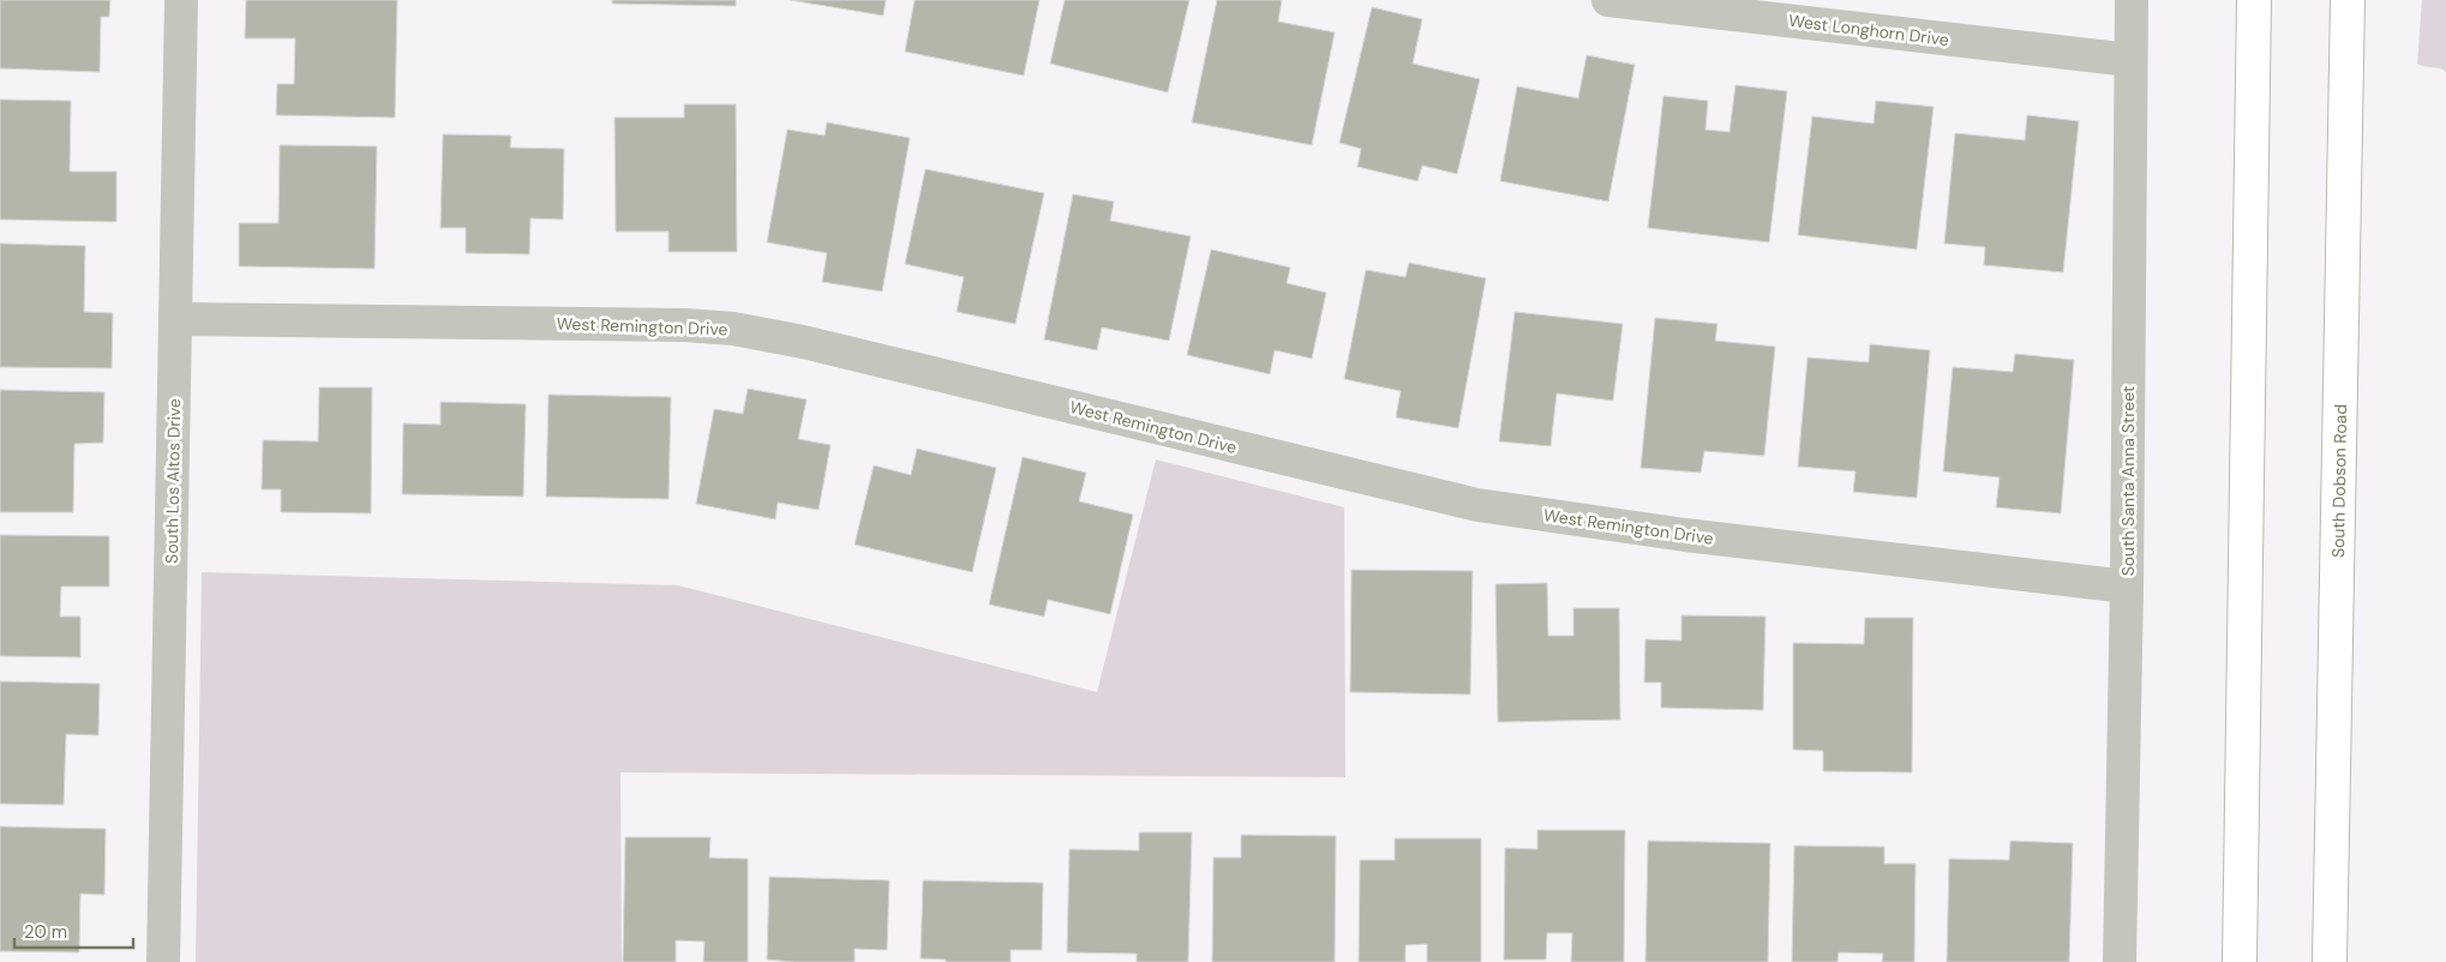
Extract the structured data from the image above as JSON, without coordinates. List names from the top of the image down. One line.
{"streets":{"main road":["South Dobson Road"],"street":["West Longhorn Drive","West Remington Drive","South Los Altos Drive","South Santa Anna Street"]},"crossings":[["West Longhorn Drive","South Santa Anna Street"],["West Remington Drive","South Los Altos Drive"],["West Remington Drive","South Santa Anna Street"]],"scale_bar":"20 m"}
